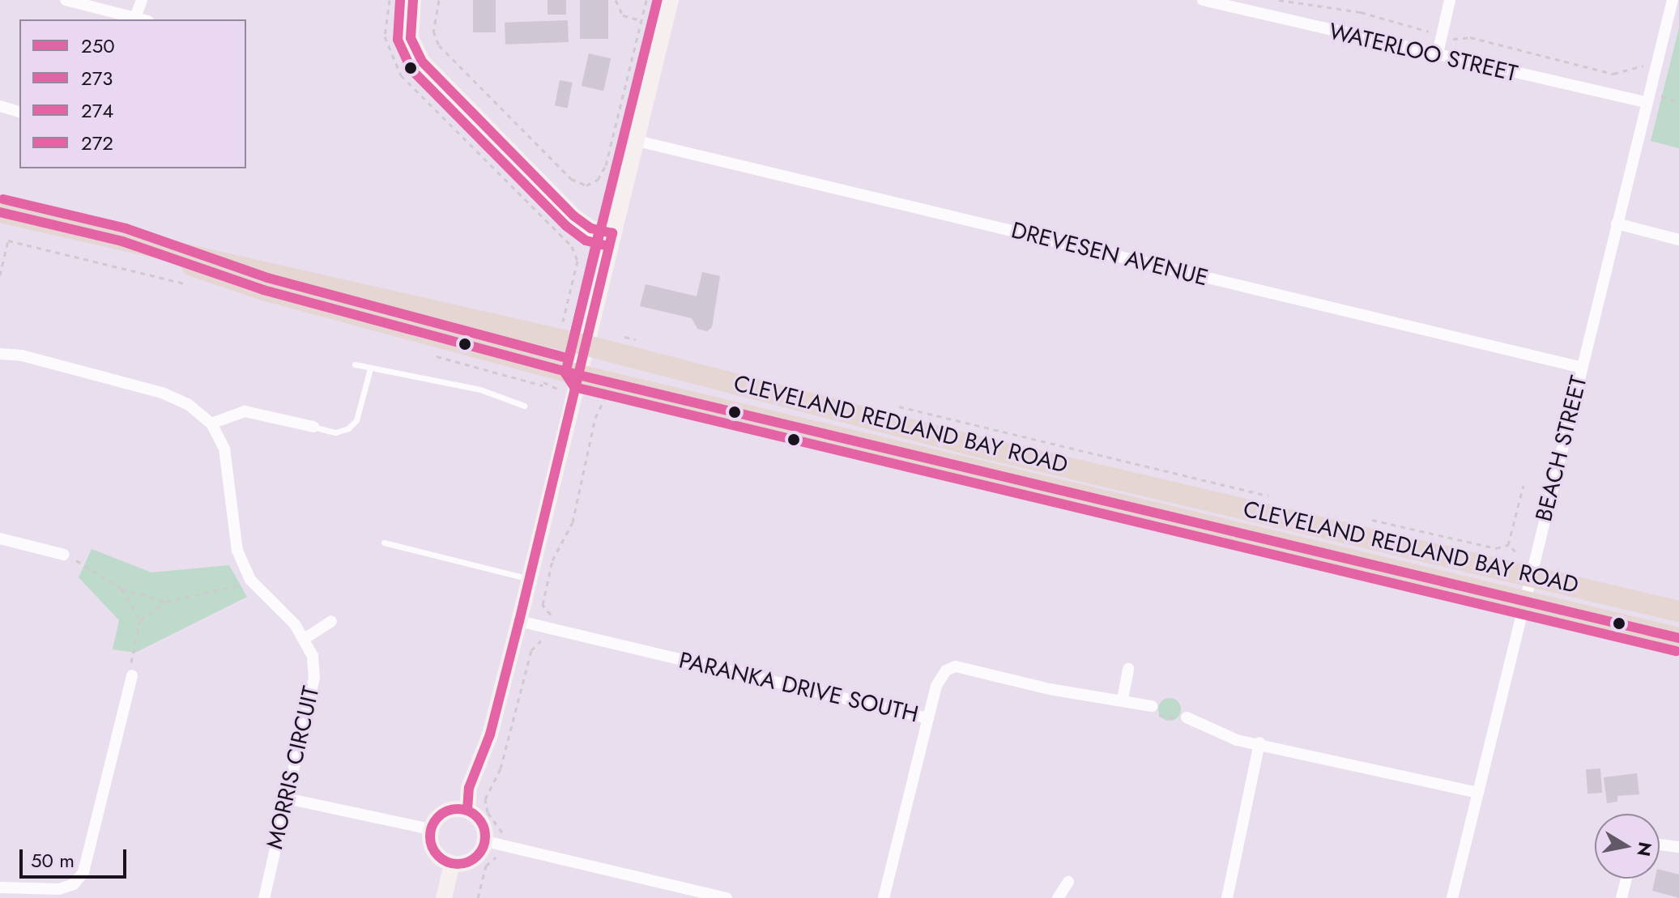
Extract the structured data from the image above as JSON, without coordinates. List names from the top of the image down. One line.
{"streets":{"highway":["CLEVELAND REDLAND BAY ROAD"],"street":["WATERLOO STREET","DREVESEN AVENUE","BEACH STREET","PARANKA DRIVE SOUTH","MORRIS CIRCUIT"]},"crossings":[["WATERLOO STREET","BEACH STREET"],["DREVESEN AVENUE","BEACH STREET"],["CLEVELAND REDLAND BAY ROAD","BEACH STREET"]],"lines":["transit line 273","transit line 274","transit line 272","transit line 250"],"legend":["250","273","274","272"],"scale_bar":"50 m","north":"right"}
